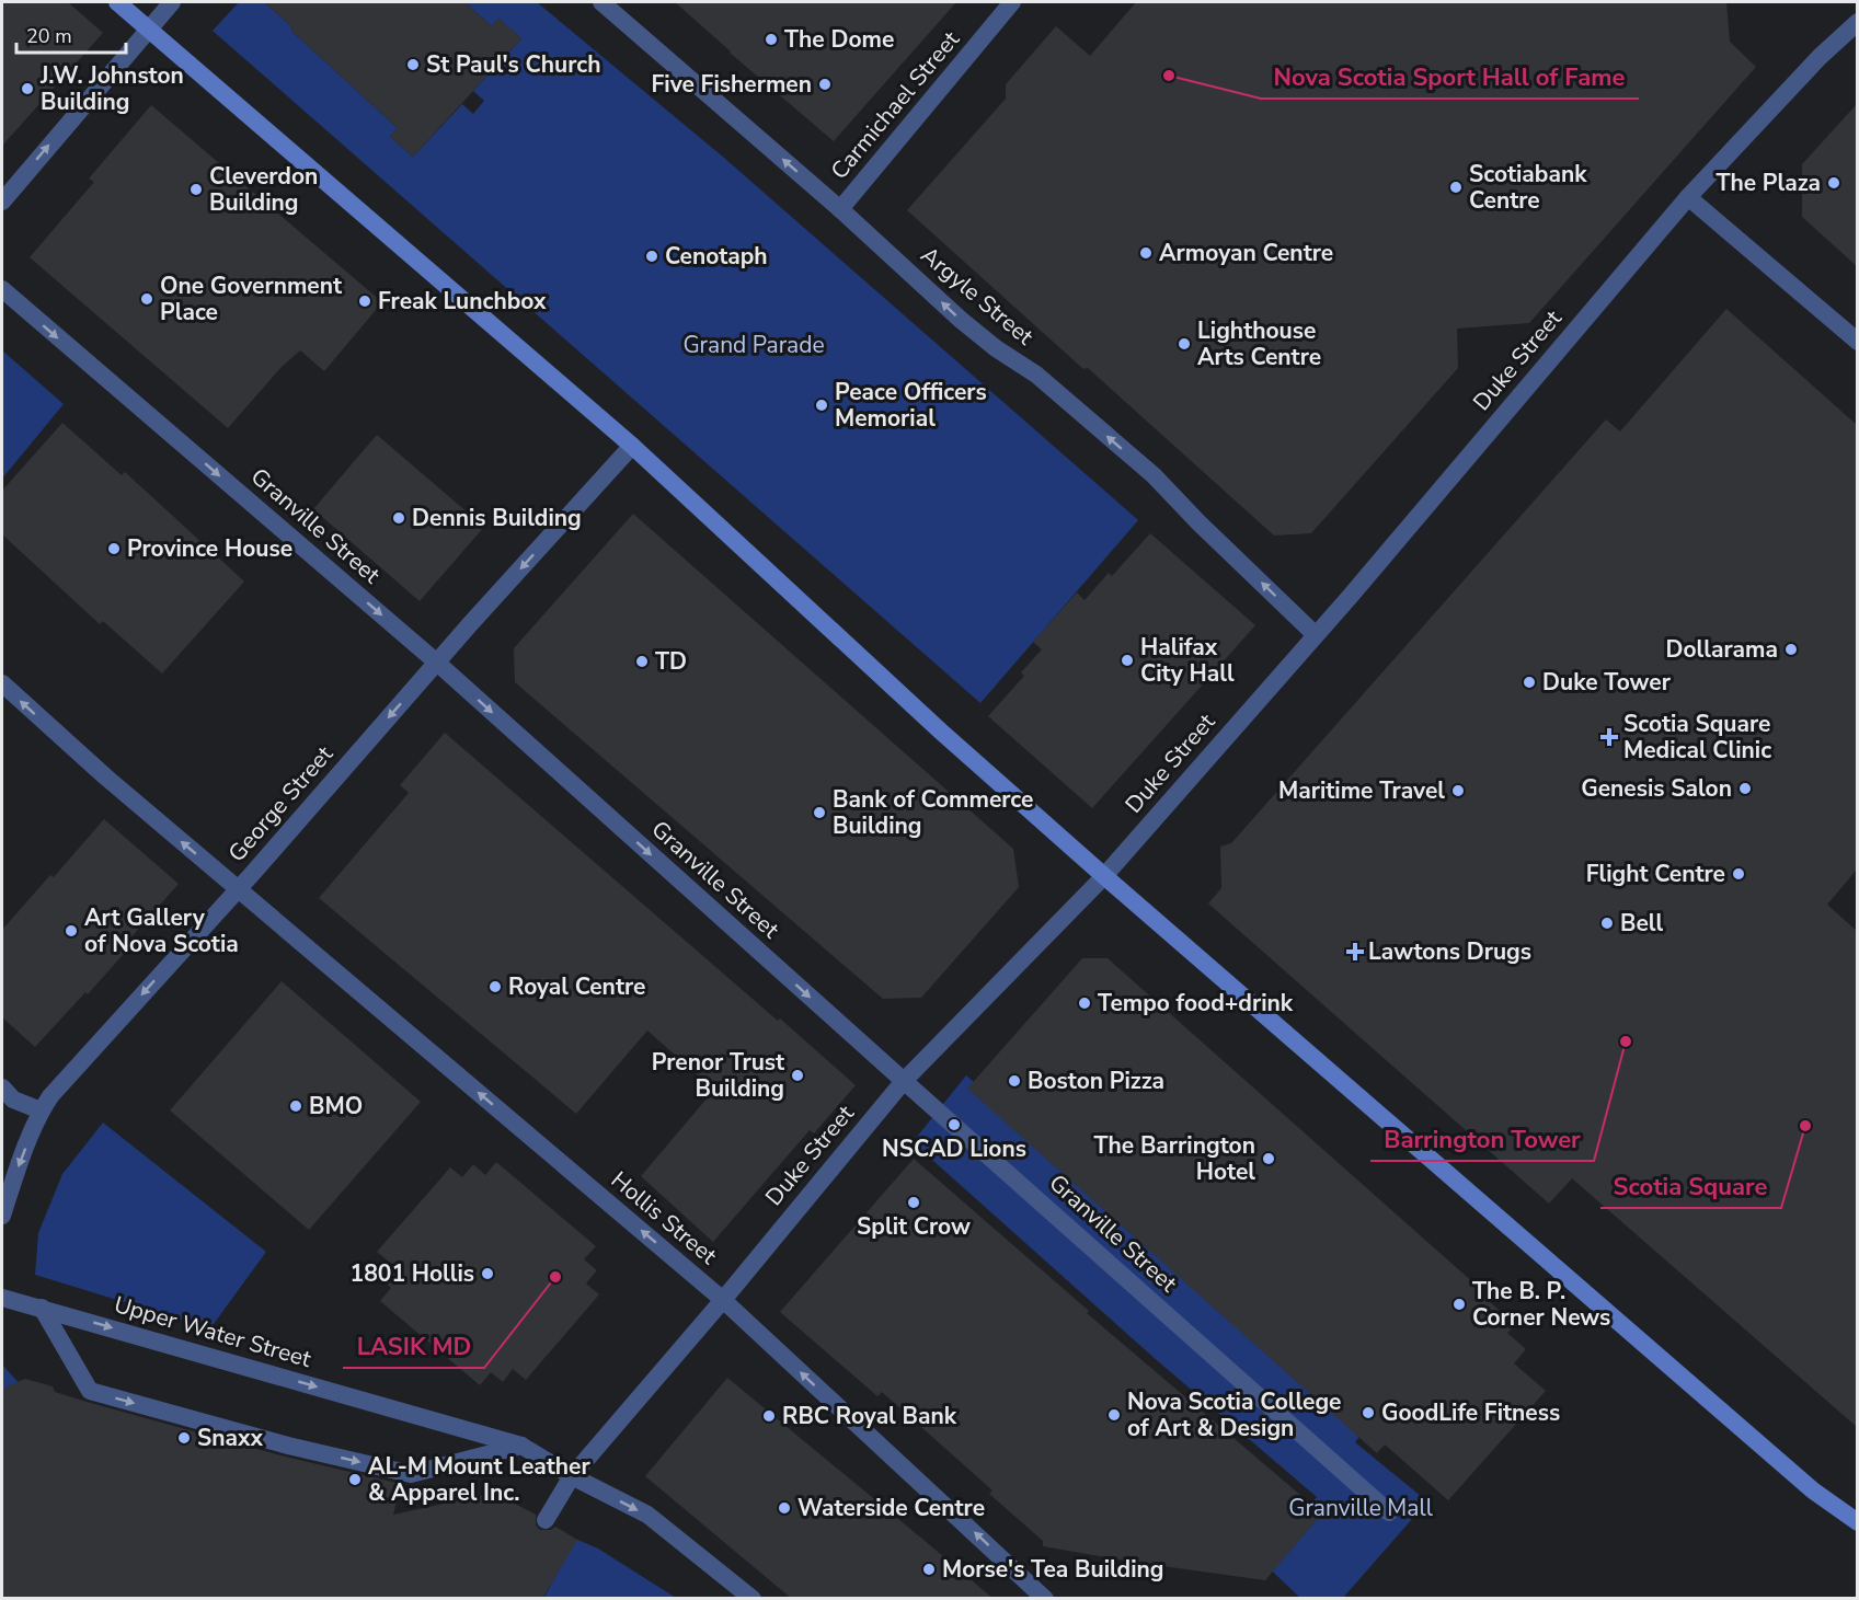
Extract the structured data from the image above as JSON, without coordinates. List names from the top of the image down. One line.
{"streets":{"street":["Carmichael Street","Argyle Street","Duke Street","Granville Street","George Street","Hollis Street","Upper Water Street"]},"crossings":[["Carmichael Street","Argyle Street"],["Argyle Street","Duke Street"],["Duke Street","Granville Street"],["Duke Street","Hollis Street"],["Duke Street","Upper Water Street"],["Granville Street","George Street"],["George Street","Hollis Street"]],"one_way":["Argyle Street","Granville Street","George Street","Hollis Street"],"parks":["Grand Parade","Granville Mall"],"places":{"other":["The Dome","St Paul's Church","Nova Scotia Sport Hall of Fame","Five Fishermen","J.W. Johnston Building","The Plaza","Scotiabank Centre","Cleverdon Building","Armoyan Centre","Cenotaph","One Government Place","Freak Lunchbox","Lighthouse Arts Centre","Peace Officers Memorial","Dennis Building","Province House","Dollarama","Halifax City Hall","TD","Duke Tower","Genesis Salon","Maritime Travel","Bank of Commerce Building","Flight Centre","Bell","Art Gallery of Nova Scotia","Royal Centre","Tempo food+drink","Barrington Tower","Prenor Trust Building","Boston Pizza","BMO","NSCAD Lions","Scotia Square","The Barrington Hotel","Split Crow","1801 Hollis","LASIK MD","The B. P. Corner News","GoodLife Fitness","Nova Scotia College of Art & Design","RBC Royal Bank","Snaxx","AL-M Mount Leather & Apparel Inc.","Waterside Centre","Morse's Tea Building"],"health":["Scotia Square Medical Clinic","Lawtons Drugs"]},"scale_bar":"20 m"}
